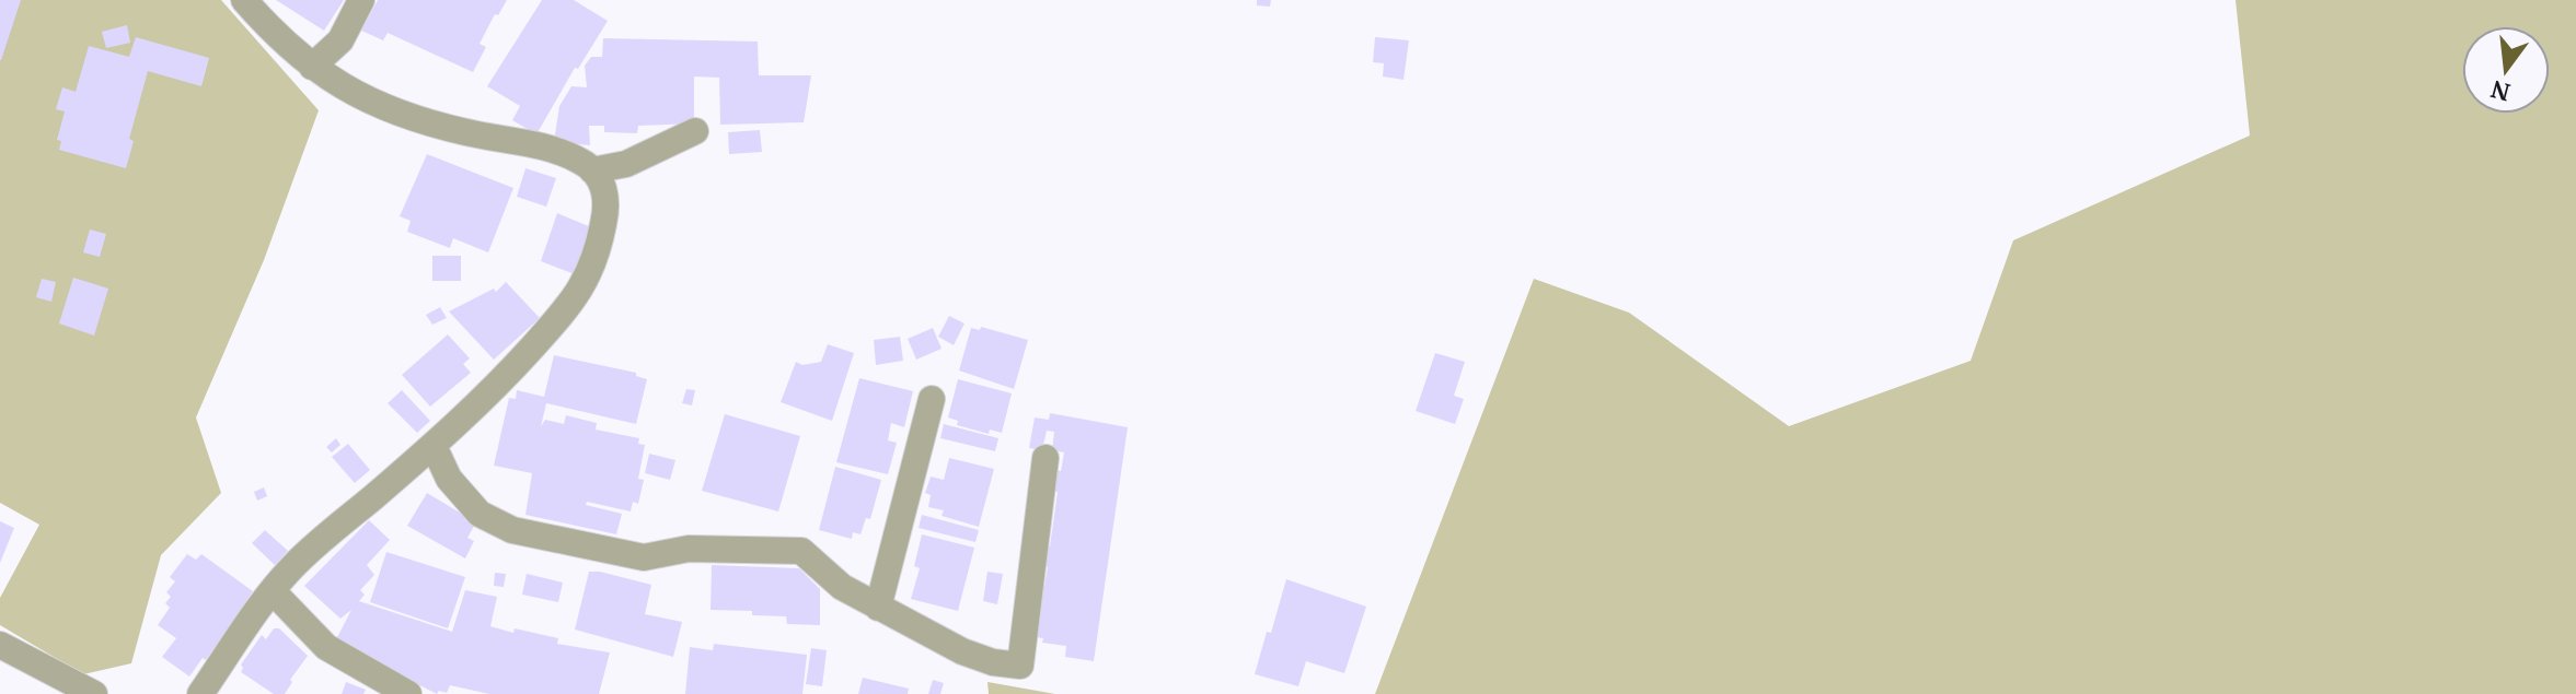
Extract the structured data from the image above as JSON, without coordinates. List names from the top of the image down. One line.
{"north":"bottom"}
